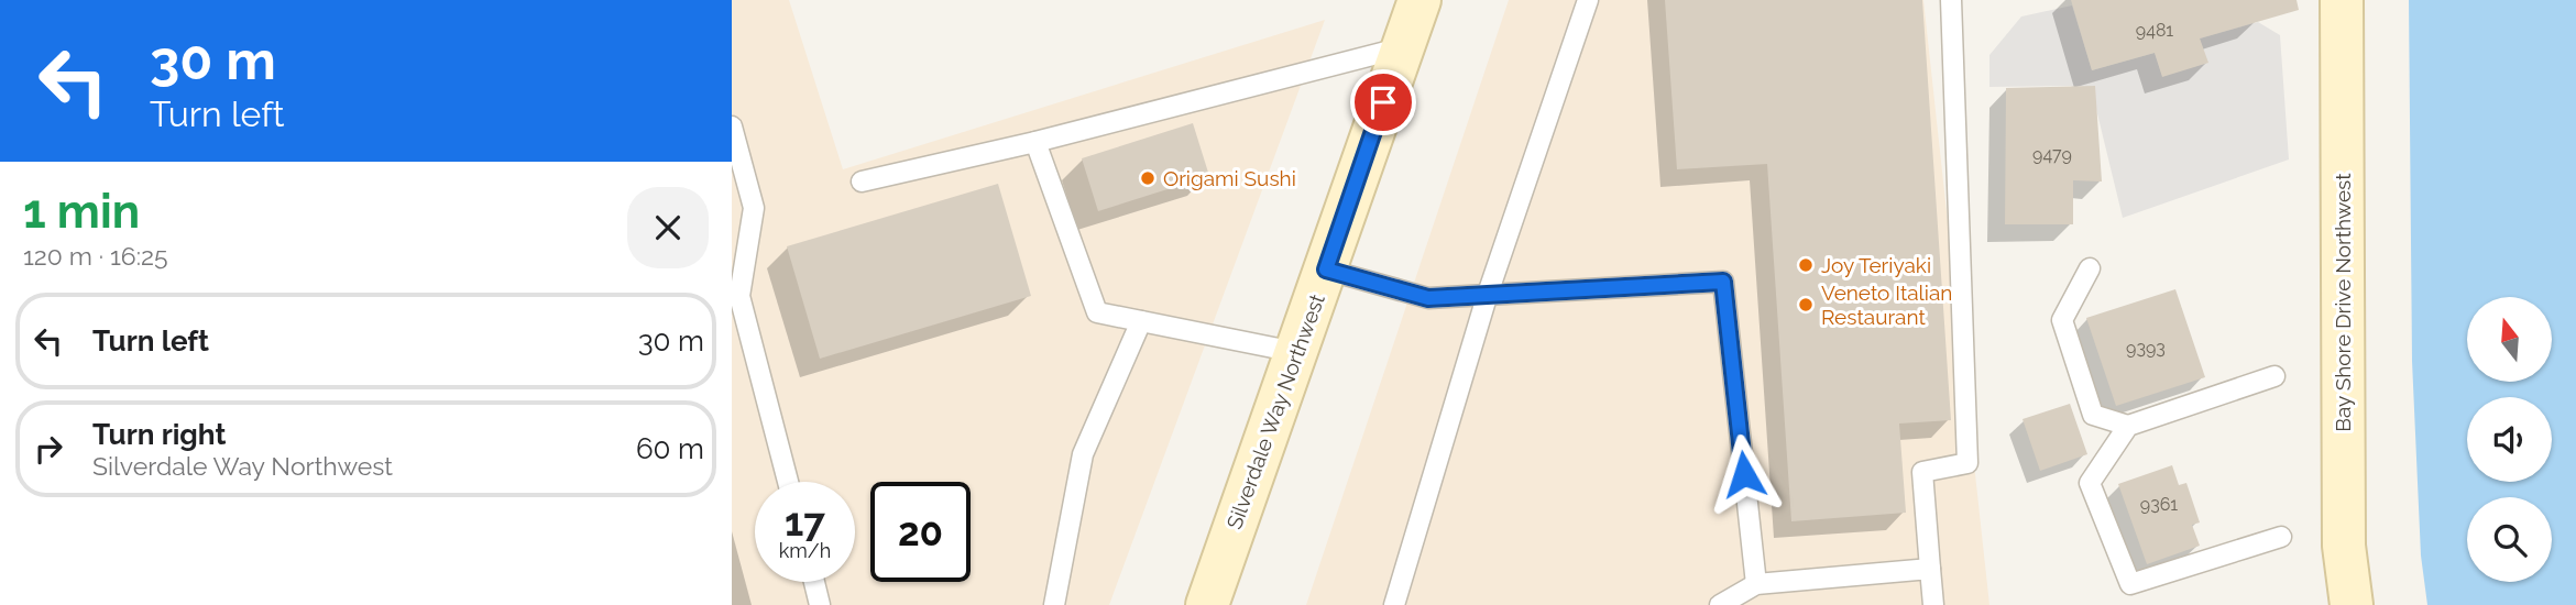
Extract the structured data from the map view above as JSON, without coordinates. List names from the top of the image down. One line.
{"streets":{"main road":["Bay Shore Drive Northwest","Silverdale Way Northwest"]},"places":["Origami Sushi","Joy Teriyaki","Veneto Italian Restaurant"],"house_numbers":["9481","9479","9393","9361"],"north":"top","page":{"turn":["30 m","Turn left"],"heading":["1 min","120 m · 16:25"],"list":[{"name":"Turn left","value":"30 m"},{"name":"Turn right","note":"Silverdale Way Northwest","value":"60 m"}],"speed":"17 km/h","limit":"20"}}
